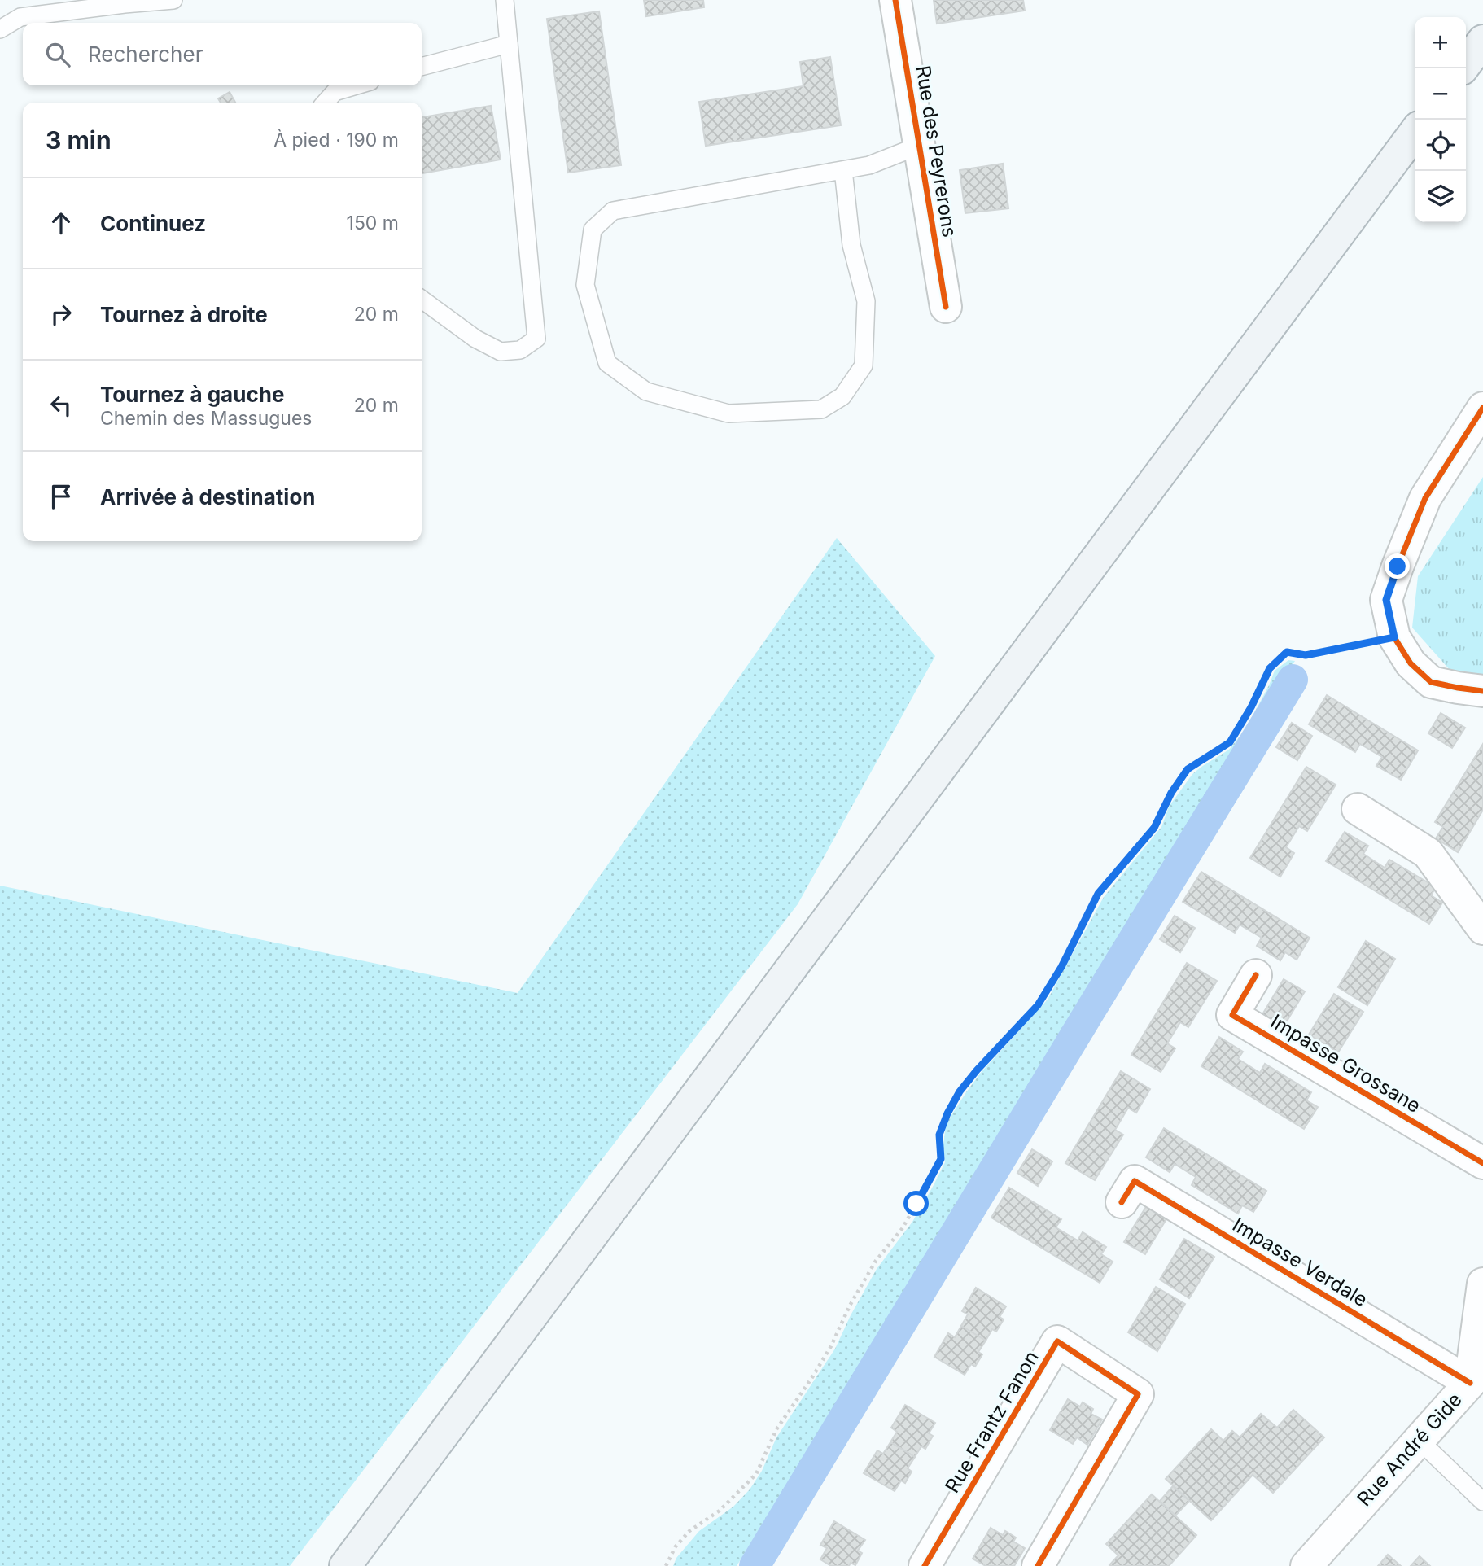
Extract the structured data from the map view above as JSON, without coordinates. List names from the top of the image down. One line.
{"streets":{"street":["Rue des Peyrerons","Impasse Grossane","Impasse Verdale","Rue Frantz Fanon","Rue André Gide"]},"crossings":[["Impasse Verdale","Rue André Gide"]],"page":{"map_buttons":["+","−"],"search":"Rechercher","heading":["3 min","À pied · 190 m"],"list":[["Continuez","150 m"],["Tournez à droite","20 m"],["Tournez à gauche","Chemin des Massugues","20 m"],"Arrivée à destination"]}}
